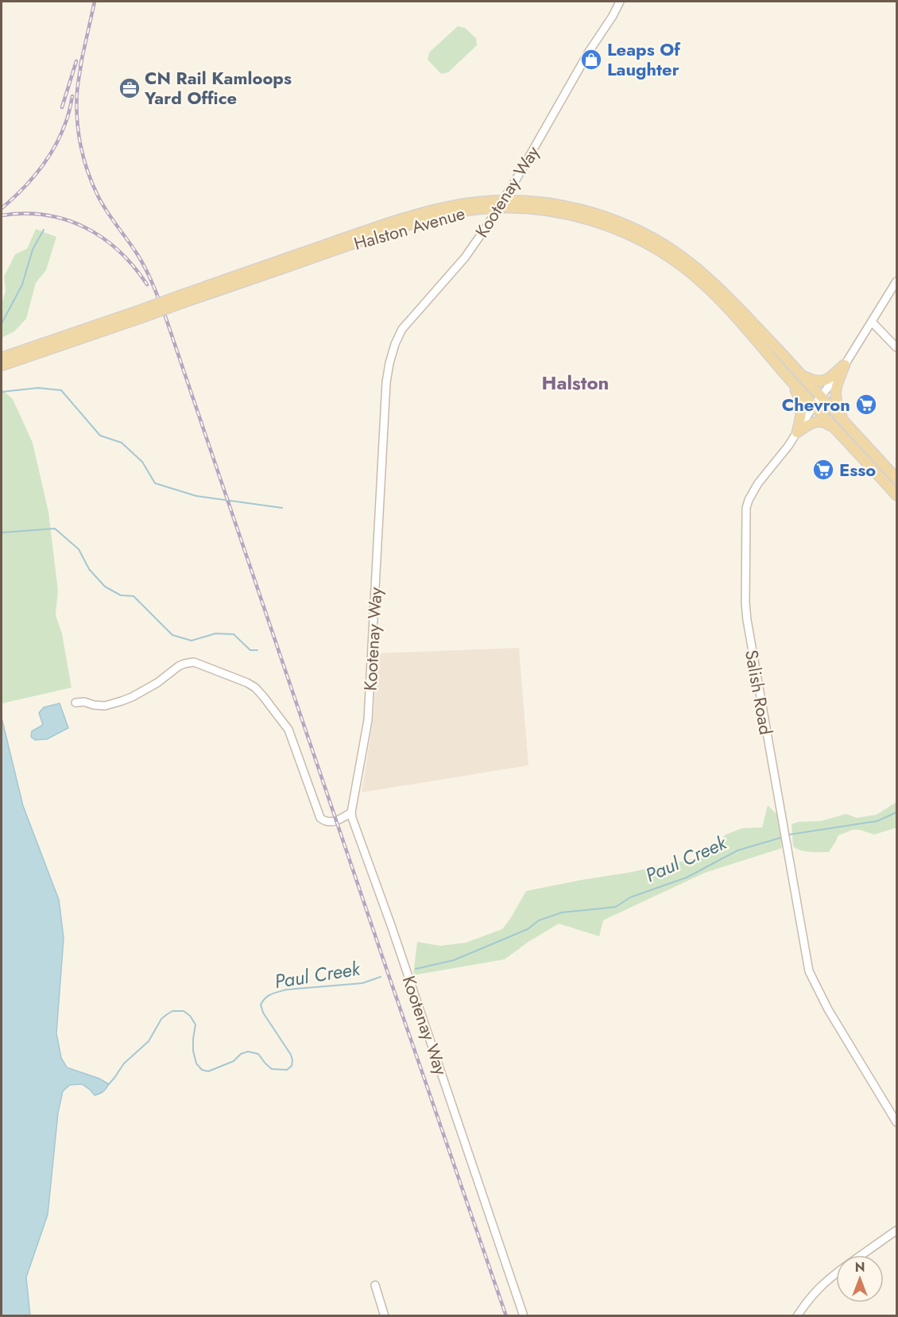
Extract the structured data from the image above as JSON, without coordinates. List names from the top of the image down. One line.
{"streets":{"main road":["Halston Avenue"],"street":["Kootenay Way","Salish Road"]},"crossings":[["Halston Avenue","Salish Road"]],"districts":["Halston"],"water":["Paul Creek"],"places":{"shop":["Leaps Of Laughter"],"office":["CN Rail Kamloops Yard Office"],"supermarket":["Chevron","Esso"]},"north":"top"}
